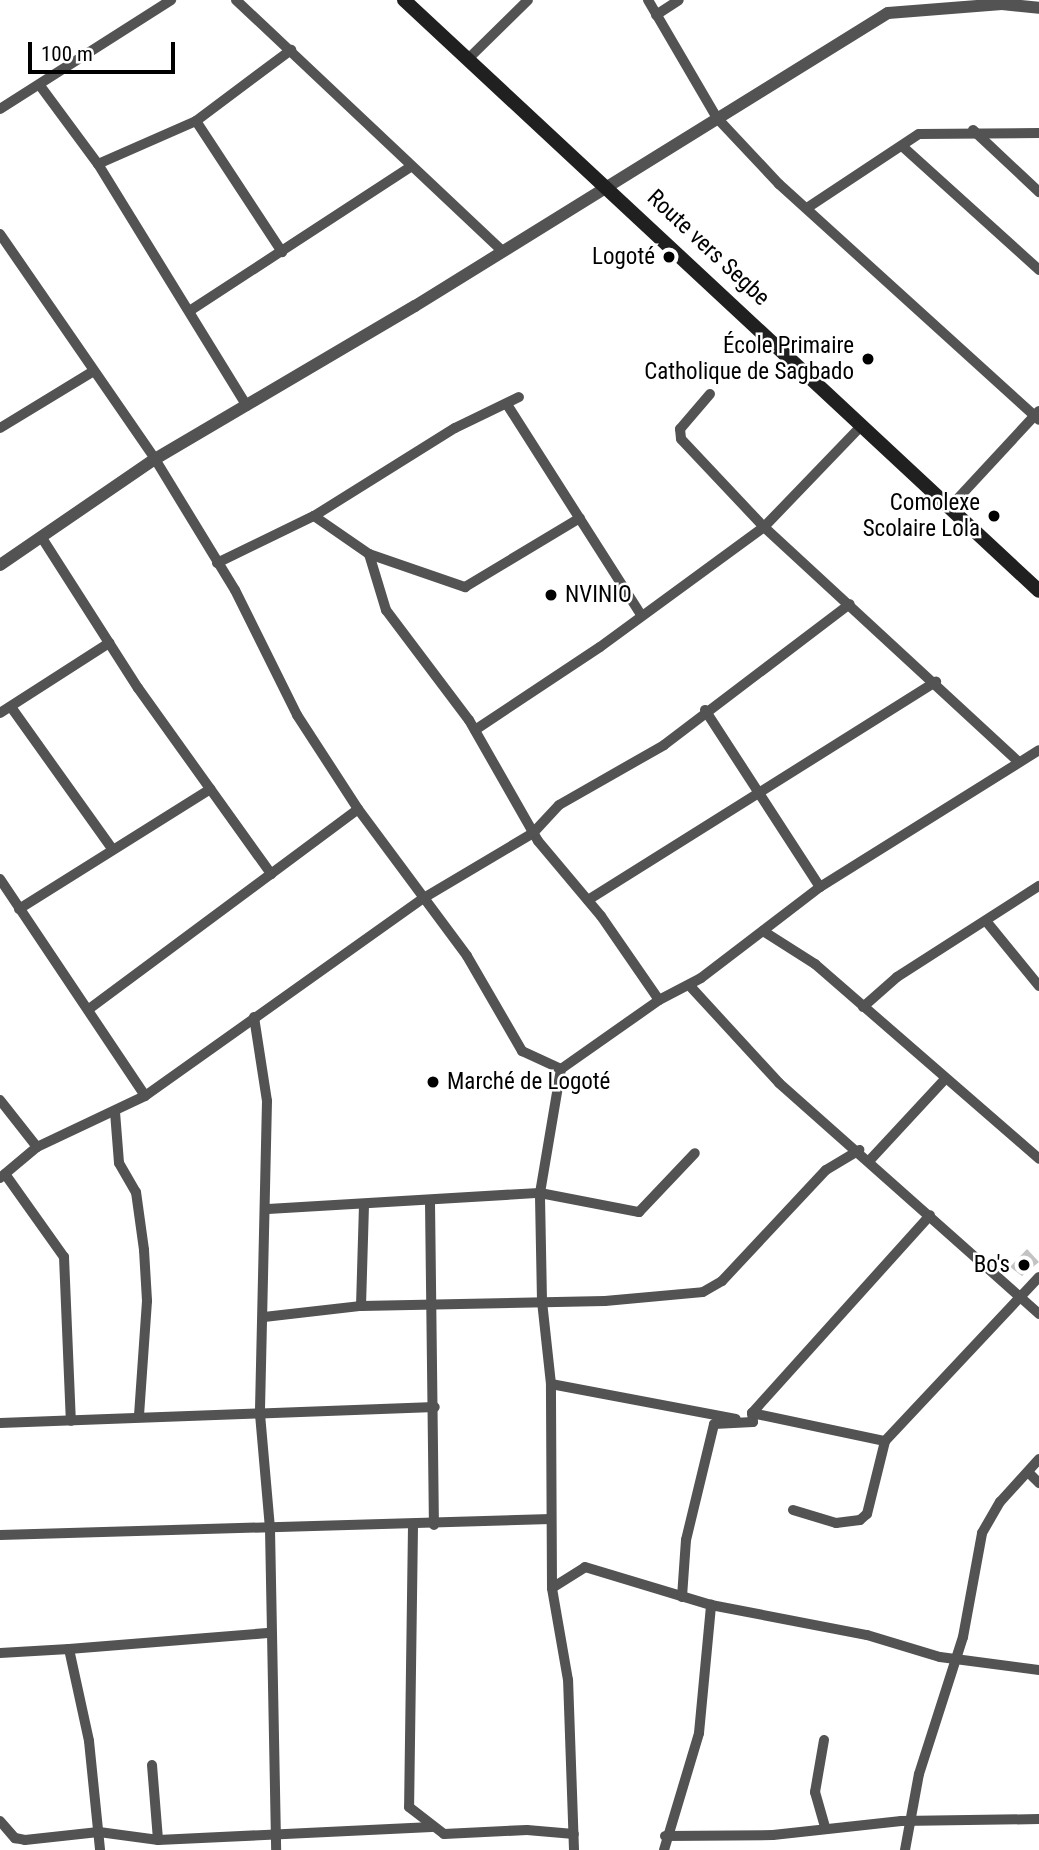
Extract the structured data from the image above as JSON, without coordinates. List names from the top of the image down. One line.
{"streets":{"main road":["Route vers Segbe"]},"places":["Logoté","École Primaire Catholique de Sagbado","Comolexe Scolaire Lola","NVINIO","Marché de Logoté","Bo's"],"scale_bar":"100 m"}
